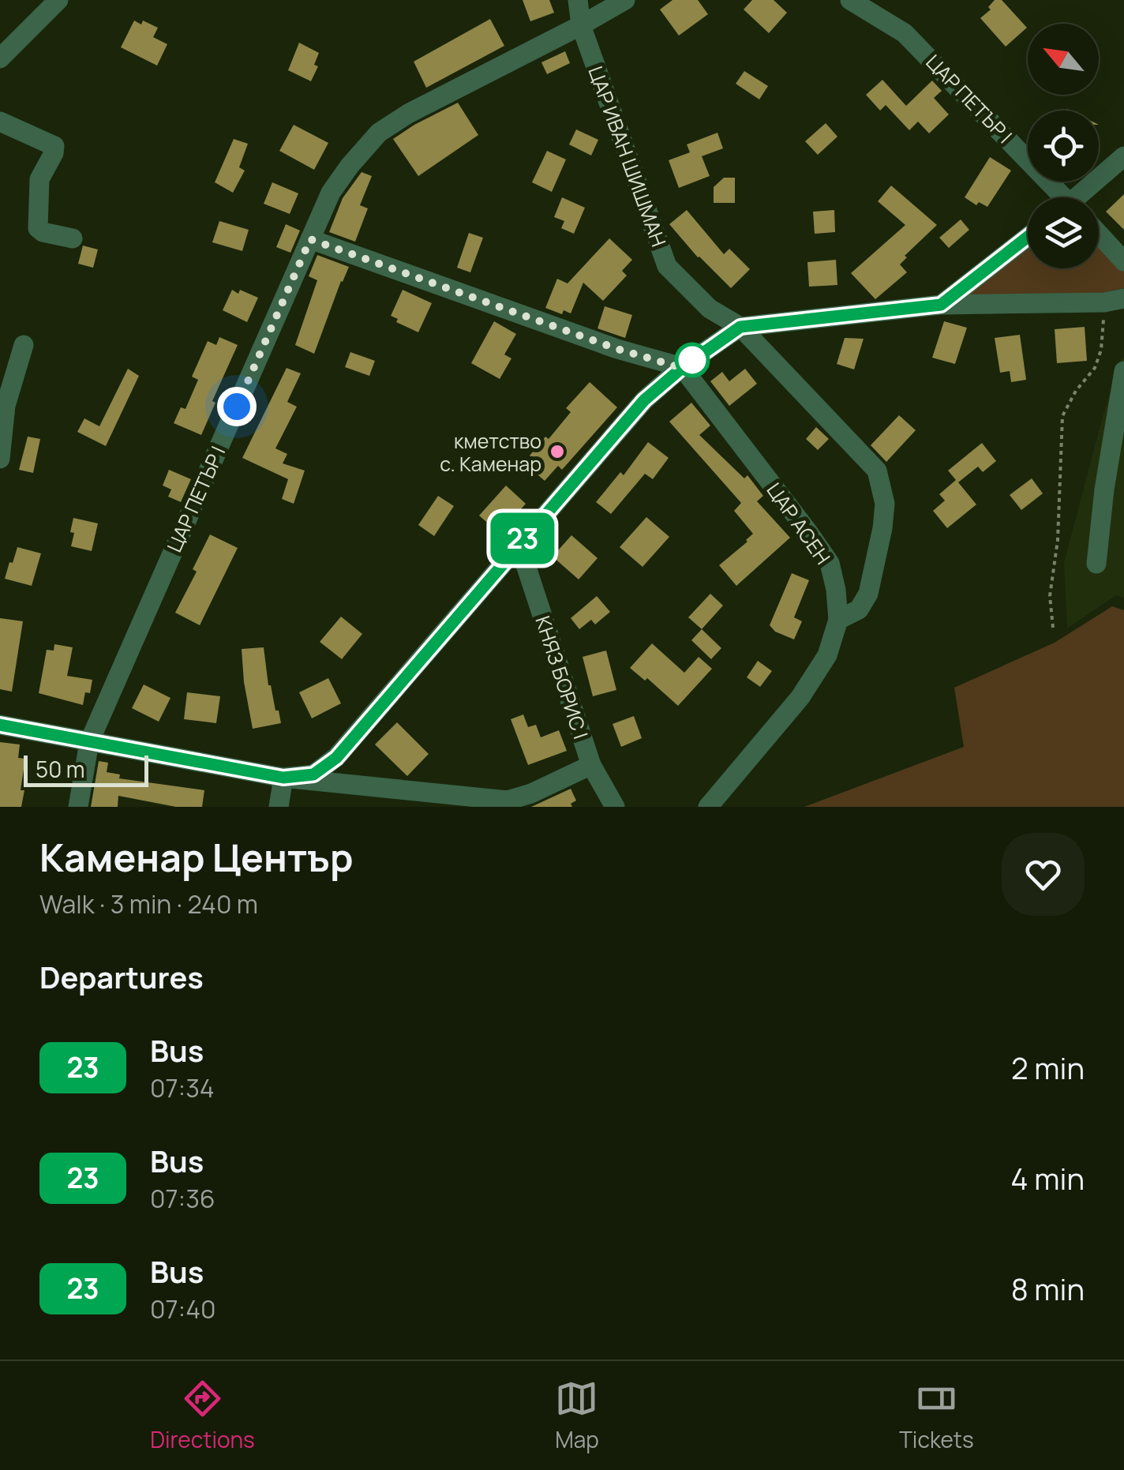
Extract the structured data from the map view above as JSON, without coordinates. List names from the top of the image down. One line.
{"streets":{"street":["ЦАР ПЕТЪР I","ЦАР ИВАН ШИШМАН","ЦАР АСЕН","КНЯЗ БОРИС I"]},"crossings":[["ЦАР ПЕТЪР I","ЦАР ИВАН ШИШМАН"],["ЦАР ИВАН ШИШМАН","ЦАР АСЕН"]],"places":["кметство с. Каменар"],"lines":["bus line 23"],"scale_bar":"50 m","north":"top left","page":{"on_map":"23","scale":"50 m","heading":[["Каменар Център","Walk · 3 min · 240 m"],"Departures"],"list":[{"mark":"23","name":"Bus","note":"07:34","value":"2 min"},{"mark":"23","name":"Bus","note":"07:36","value":"4 min"},{"mark":"23","name":"Bus","note":"07:40","value":"8 min"}],"tabs":["Directions","Map","Tickets"]}}
